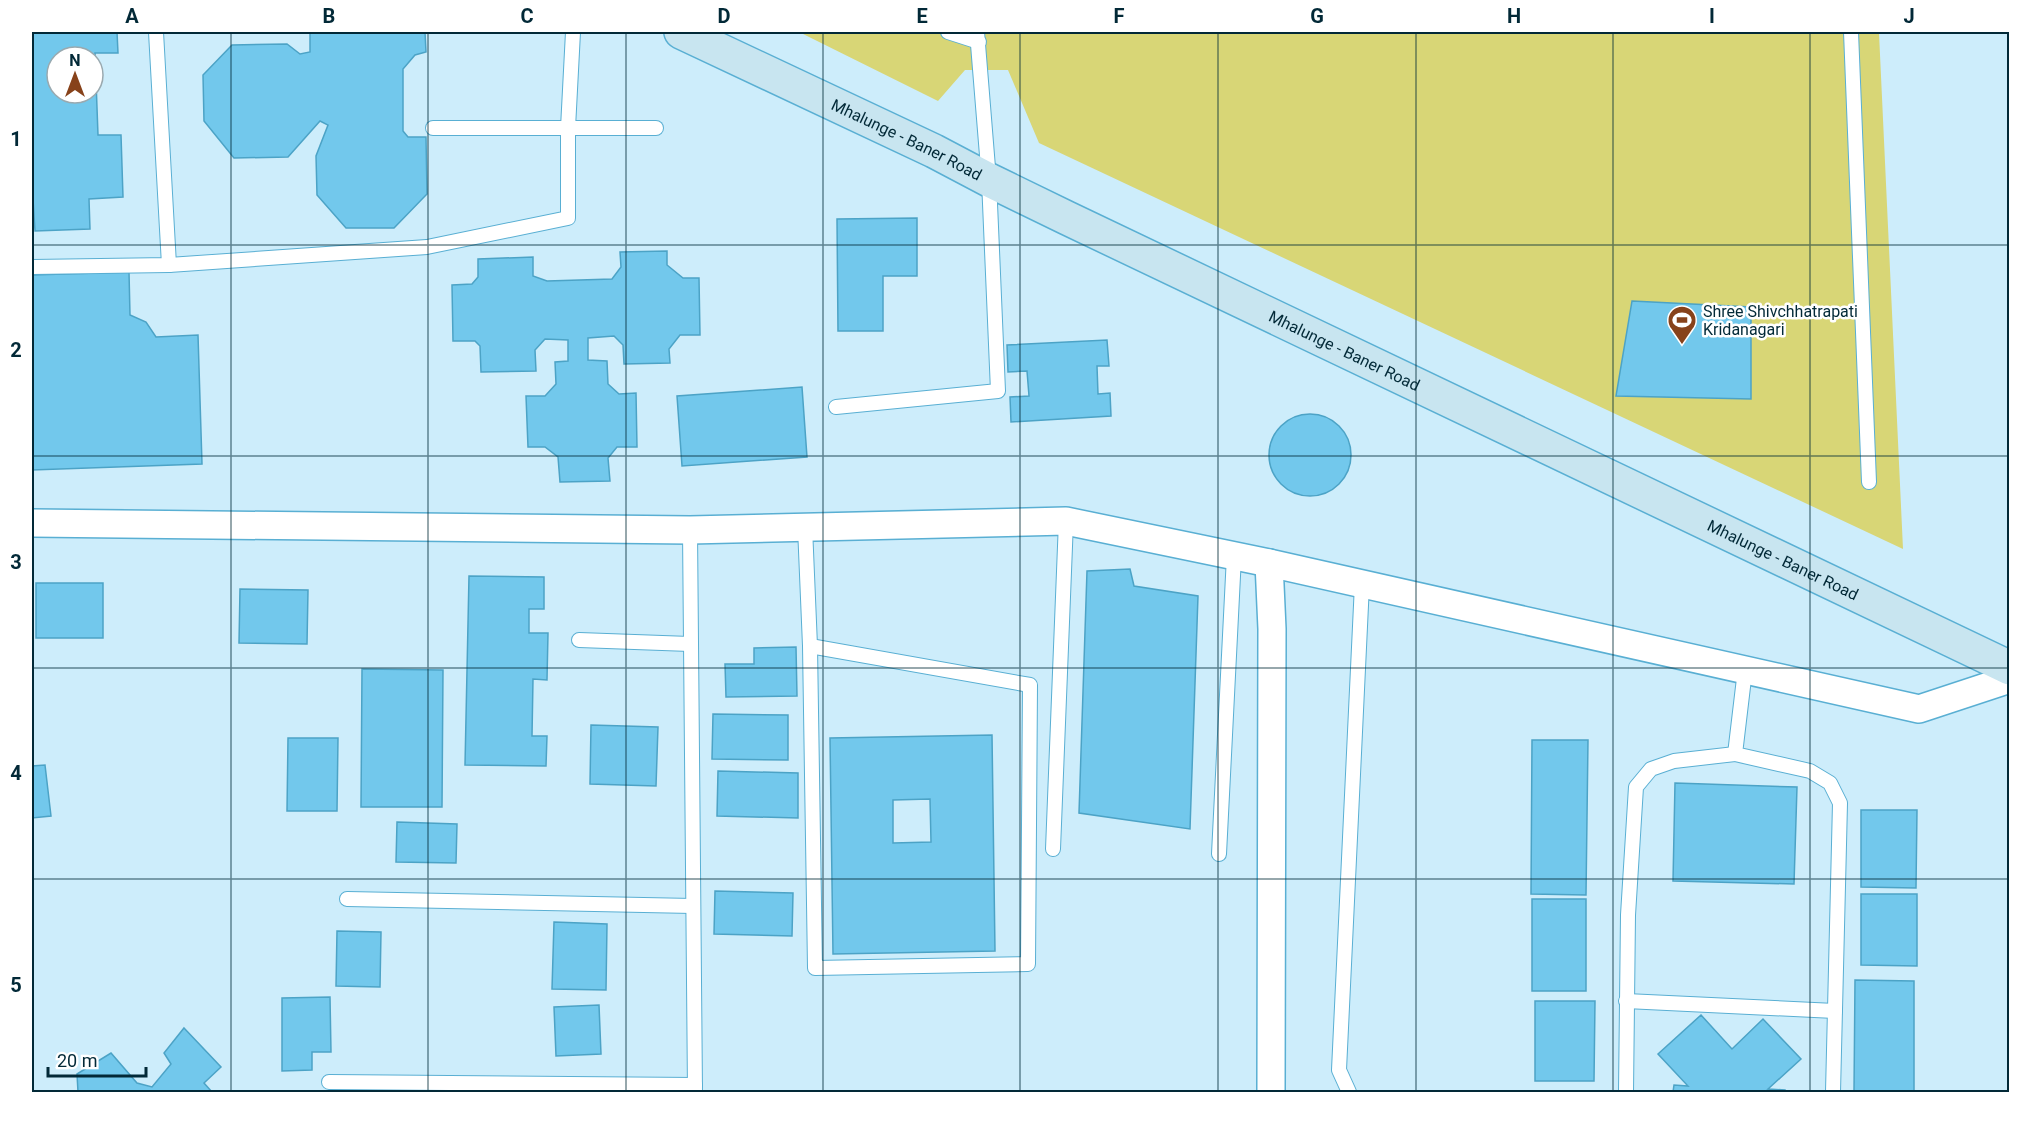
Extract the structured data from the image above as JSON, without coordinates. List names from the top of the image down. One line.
{"streets":{"main road":["Mhalunge - Baner Road"]},"places":{"sports":["Shree Shivchhatrapati Kridanagari"]},"scale_bar":"20 m","north":"top","grid":{"columns":["A","B","C","D","E","F","G","H","I","J"],"rows":["1","2","3","4","5"]}}
